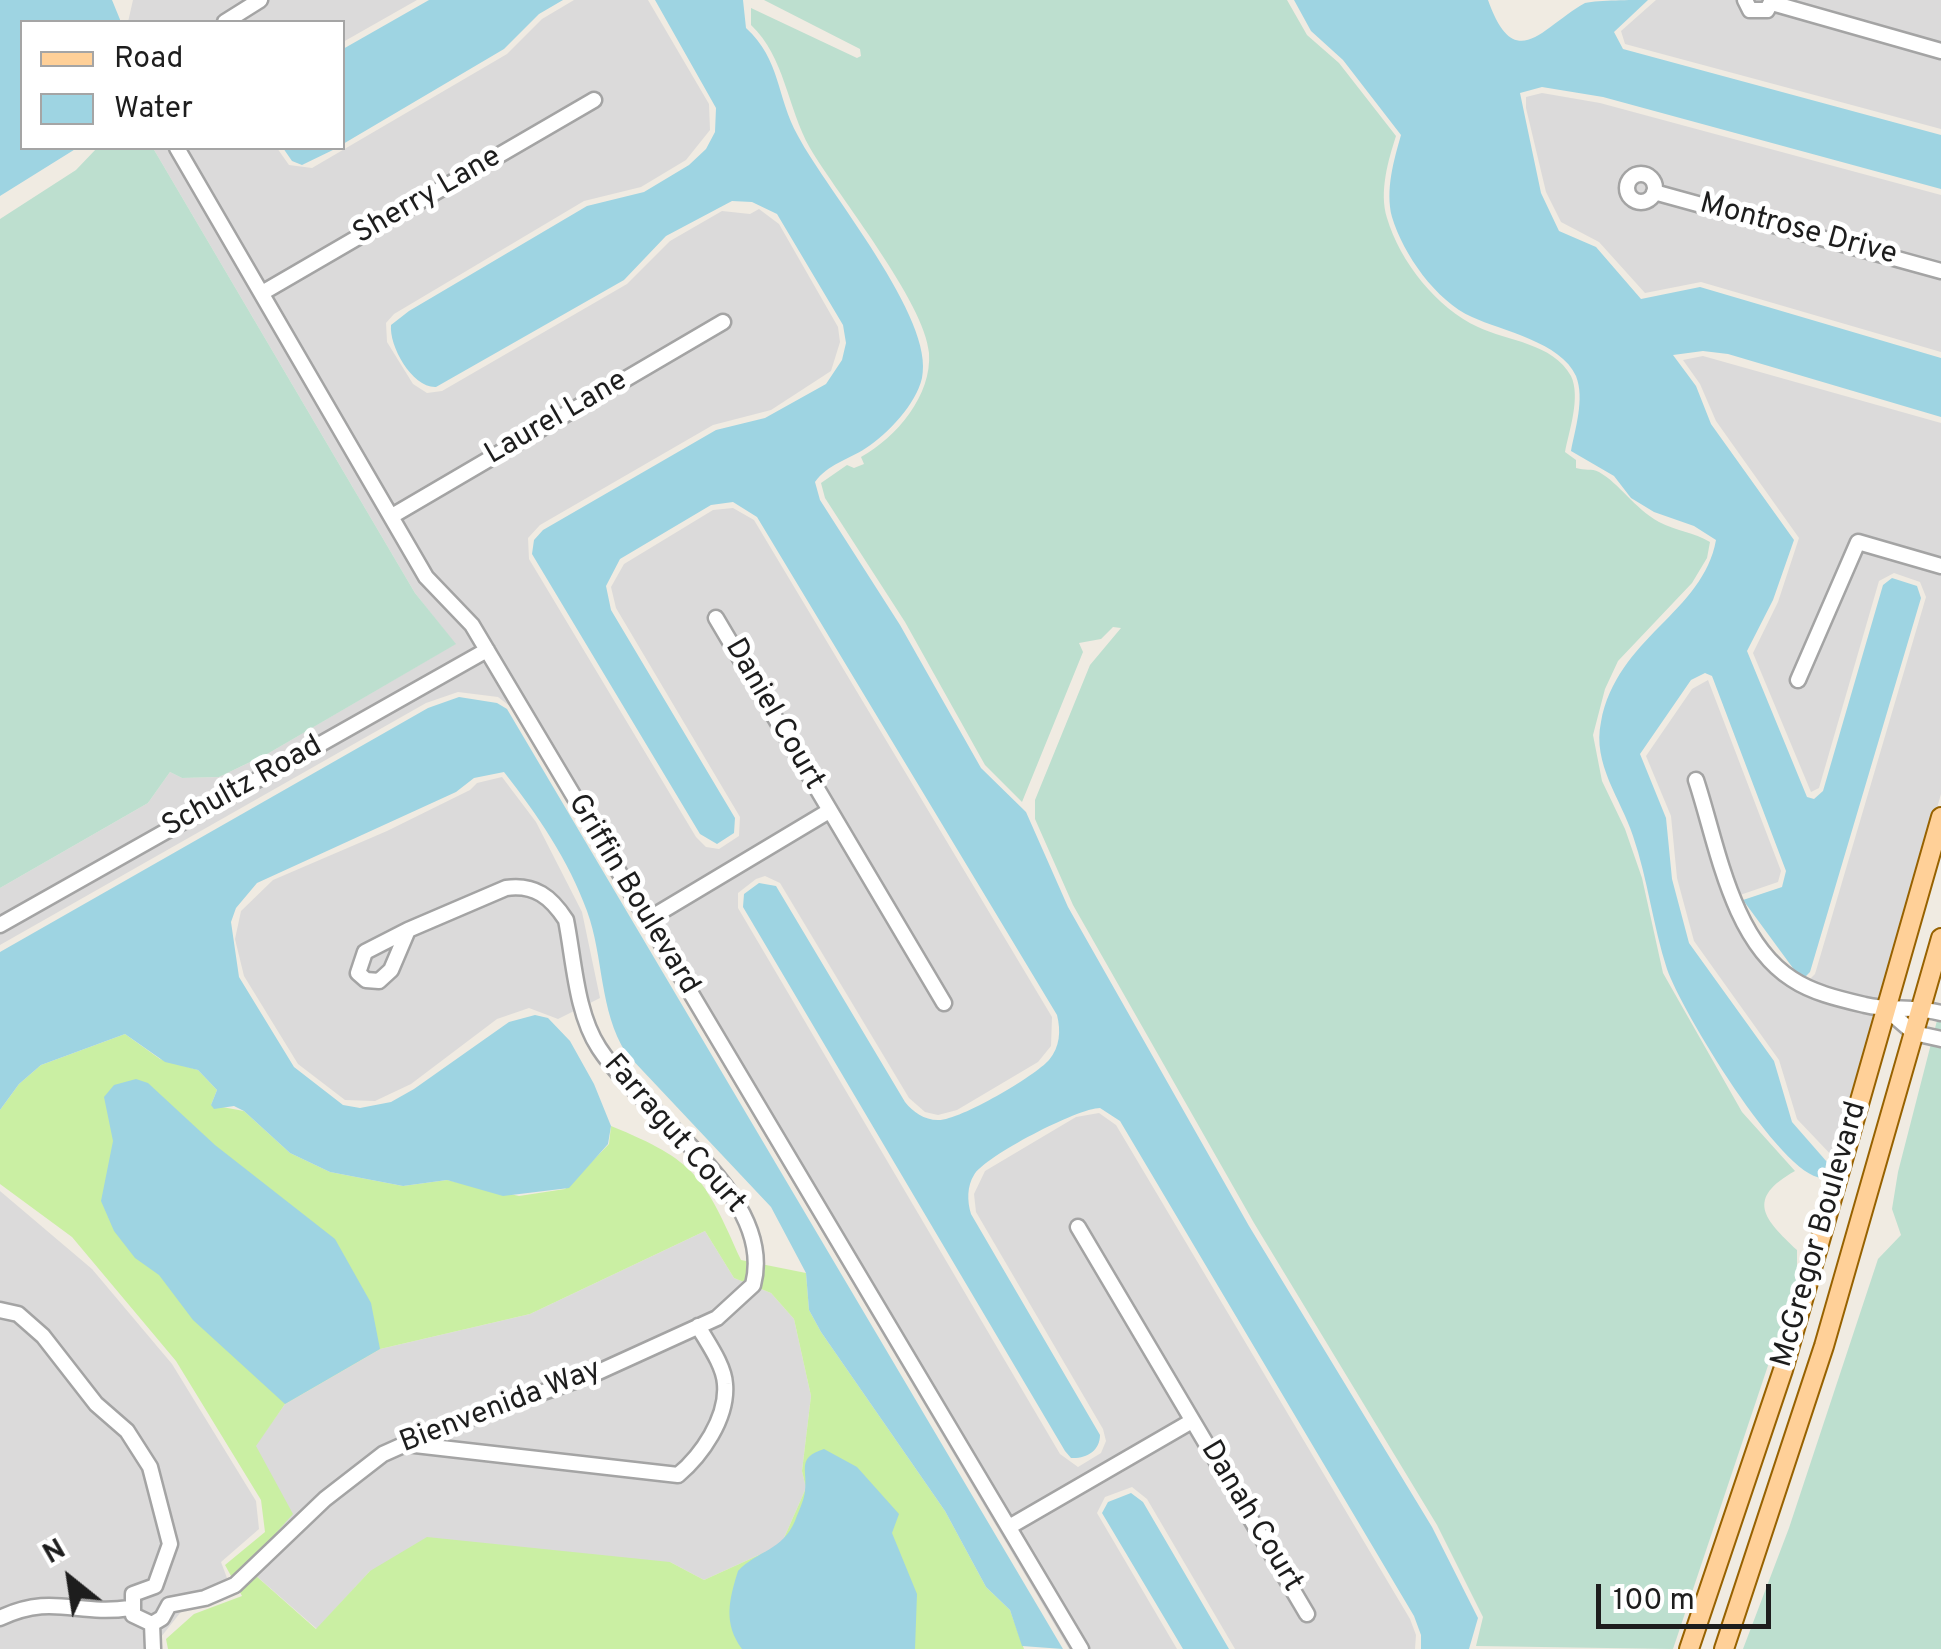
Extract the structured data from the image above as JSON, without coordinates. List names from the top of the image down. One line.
{"streets":{"main road":["McGregor Boulevard"],"street":["Sherry Lane","Montrose Drive","Laurel Lane","Daniel Court","Schultz Road","Griffin Boulevard","Farragut Court","Bienvenida Way","Danah Court"]},"crossings":[["Sherry Lane","Griffin Boulevard"],["Laurel Lane","Griffin Boulevard"],["Daniel Court","Griffin Boulevard"],["Schultz Road","Griffin Boulevard"],["Griffin Boulevard","Danah Court"],["Farragut Court","Bienvenida Way"]],"legend":["Road","Water"],"scale_bar":"100 m","north":"top left"}
